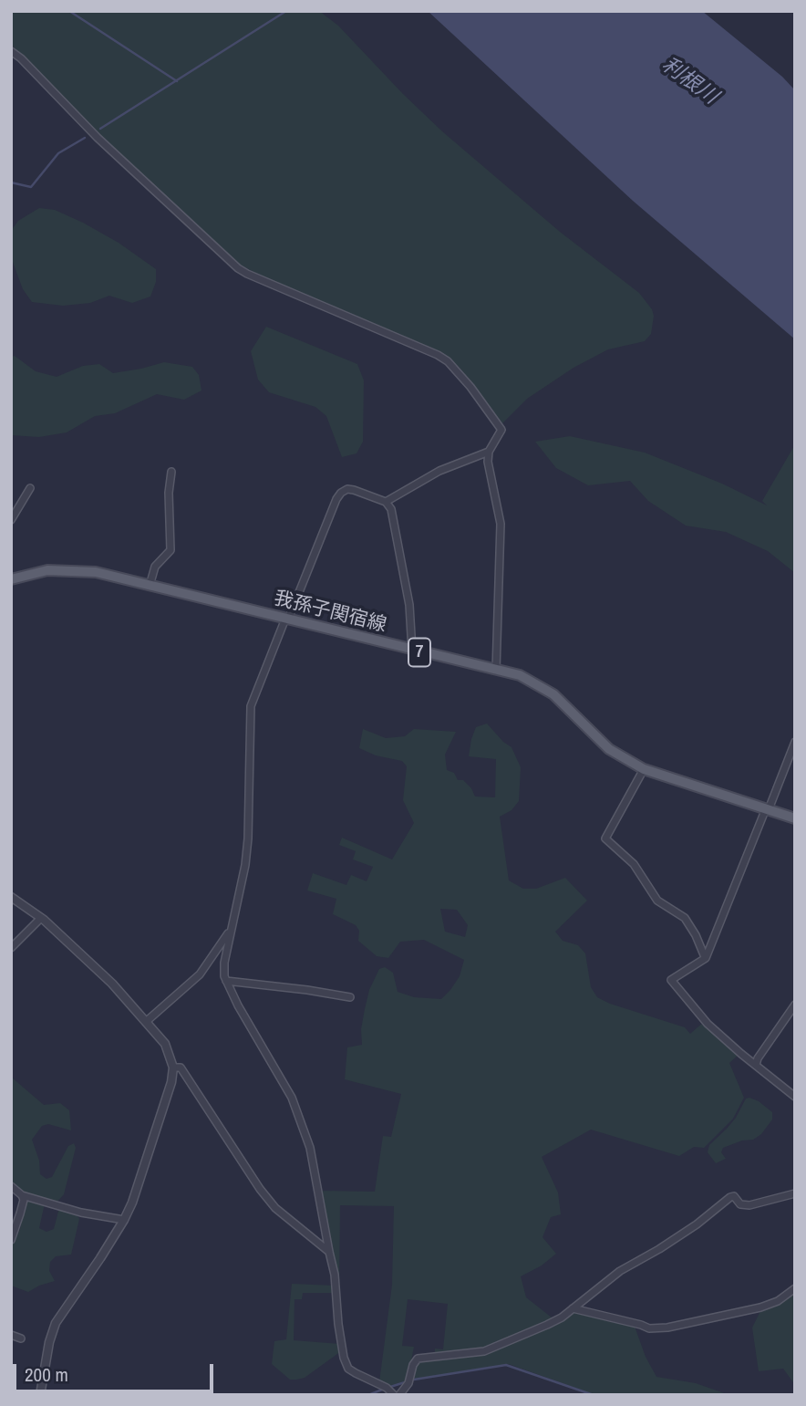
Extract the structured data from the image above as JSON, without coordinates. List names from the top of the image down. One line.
{"streets":{"main road":["我孫子関宿線","7"]},"water":["利根川"],"scale_bar":"200 m"}
